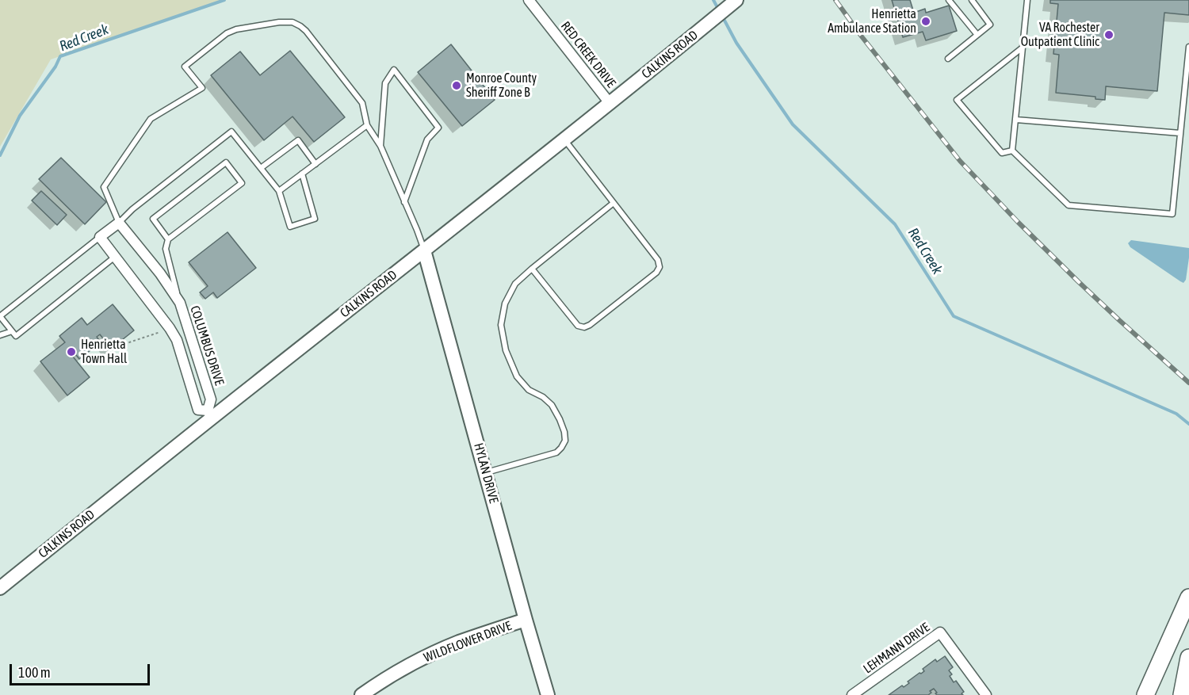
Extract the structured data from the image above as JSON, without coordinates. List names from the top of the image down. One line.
{"streets":{"main road":["CALKINS ROAD","HYLAN DRIVE","WILDFLOWER DRIVE"],"street":["RED CREEK DRIVE","COLUMBUS DRIVE","LEHMANN DRIVE"]},"crossings":[["RED CREEK DRIVE","CALKINS ROAD"],["CALKINS ROAD","COLUMBUS DRIVE"],["CALKINS ROAD","HYLAN DRIVE"],["HYLAN DRIVE","WILDFLOWER DRIVE"]],"water":["Red Creek"],"places":["Henrietta Ambulance Station","VA Rochester Outpatient Clinic","Monroe County Sheriff Zone B","Henrietta Town Hall"],"scale_bar":"100 m"}
